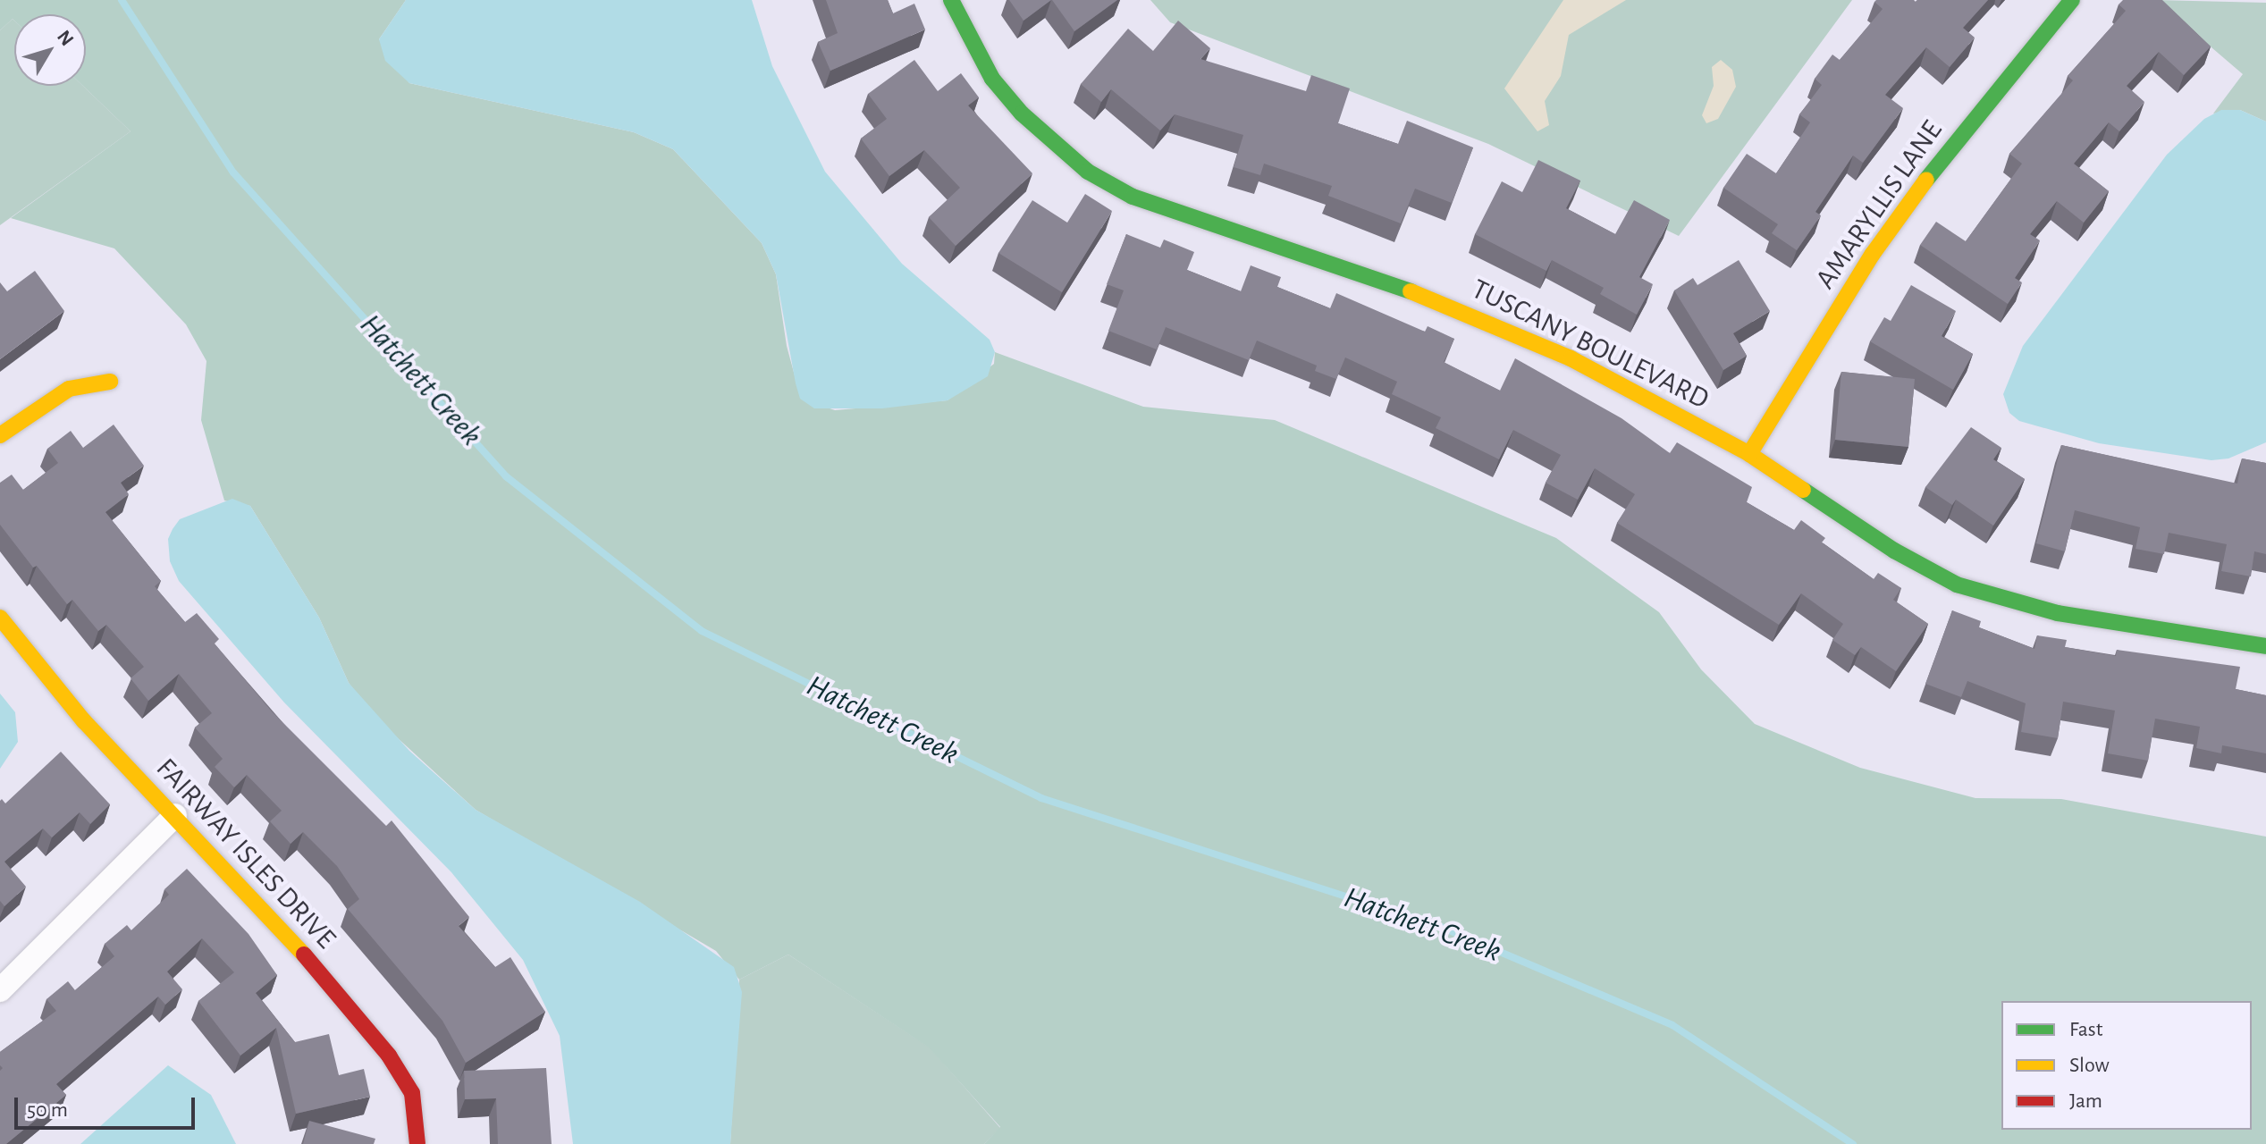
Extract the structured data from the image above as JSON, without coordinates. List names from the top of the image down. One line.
{"streets":{"street":["AMARYLLIS LANE","TUSCANY BOULEVARD","FAIRWAY ISLES DRIVE"]},"crossings":[["AMARYLLIS LANE","TUSCANY BOULEVARD"]],"water":["Hatchett Creek"],"legend":["Fast","Slow","Jam"],"scale_bar":"50 m","north":"top right"}
